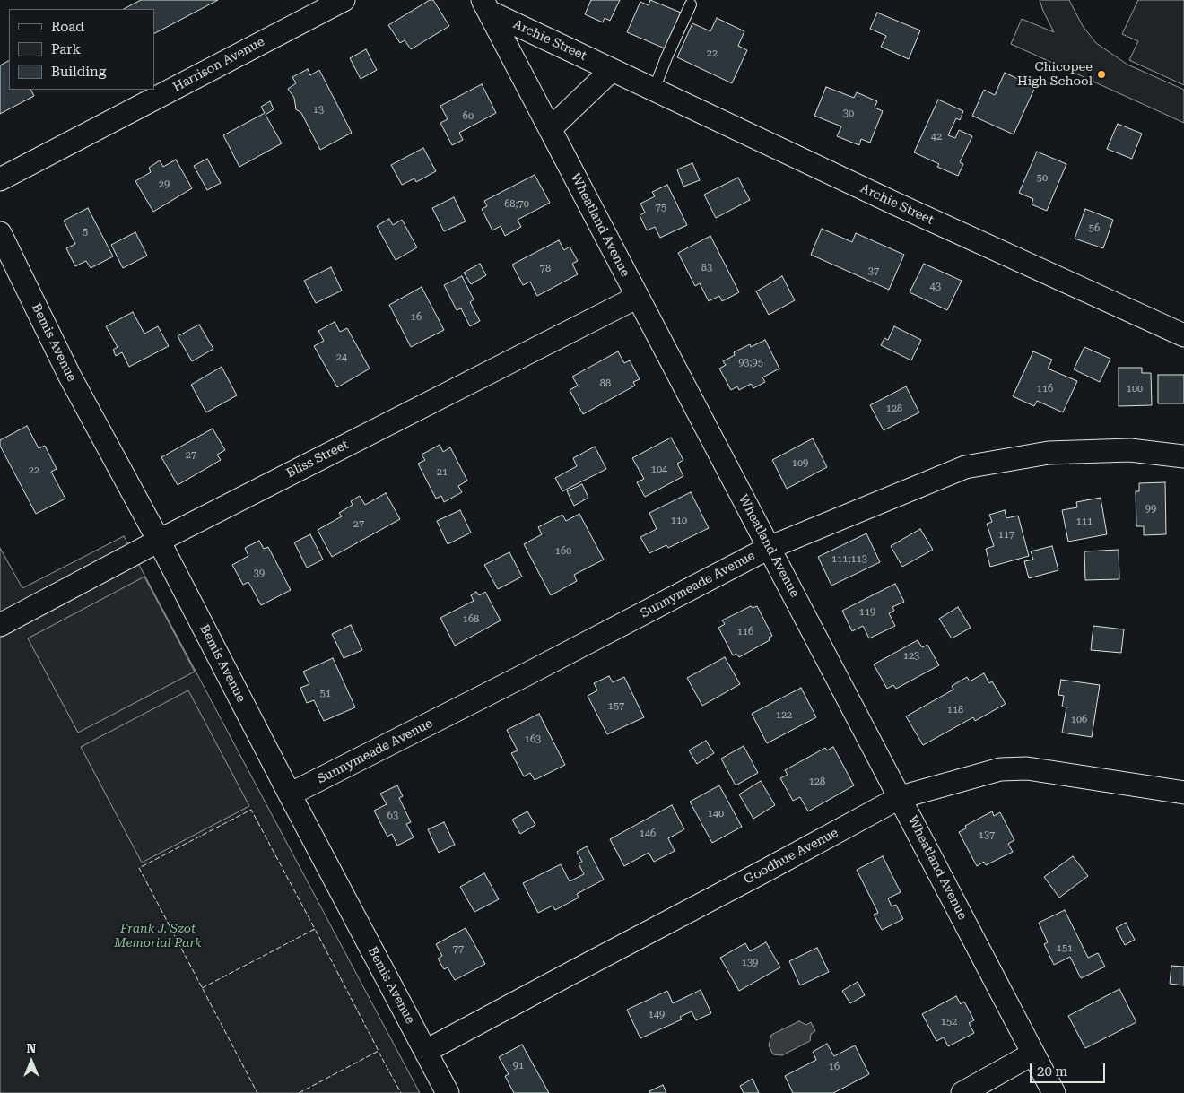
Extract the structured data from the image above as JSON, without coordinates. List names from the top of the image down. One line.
{"streets":{"street":["Archie Street","Harrison Avenue","Wheatland Avenue","Bemis Avenue","Bliss Street","Sunnymeade Avenue","Goodhue Avenue"]},"crossings":[["Archie Street","Wheatland Avenue"],["Wheatland Avenue","Bliss Street"],["Wheatland Avenue","Sunnymeade Avenue"],["Wheatland Avenue","Goodhue Avenue"],["Bemis Avenue","Bliss Street"],["Bemis Avenue","Sunnymeade Avenue"],["Bemis Avenue","Goodhue Avenue"]],"parks":["Frank J. Szot Memorial Park"],"places":["Chicopee High School"],"house_numbers":["22","13","30","60","42","50","29","68;70","75","56","5","83","78","37","43","16","24","93;95","88","116","100","128","27","109","104","22","21","99","110","111","27","117","160","111;113","39","119","168","116","123","51","157","118","122","106","163","128","140","63","146","137","151","77","139","149","152","91","16"],"legend":["Road","Park","Building"],"scale_bar":"20 m","north":"top"}
